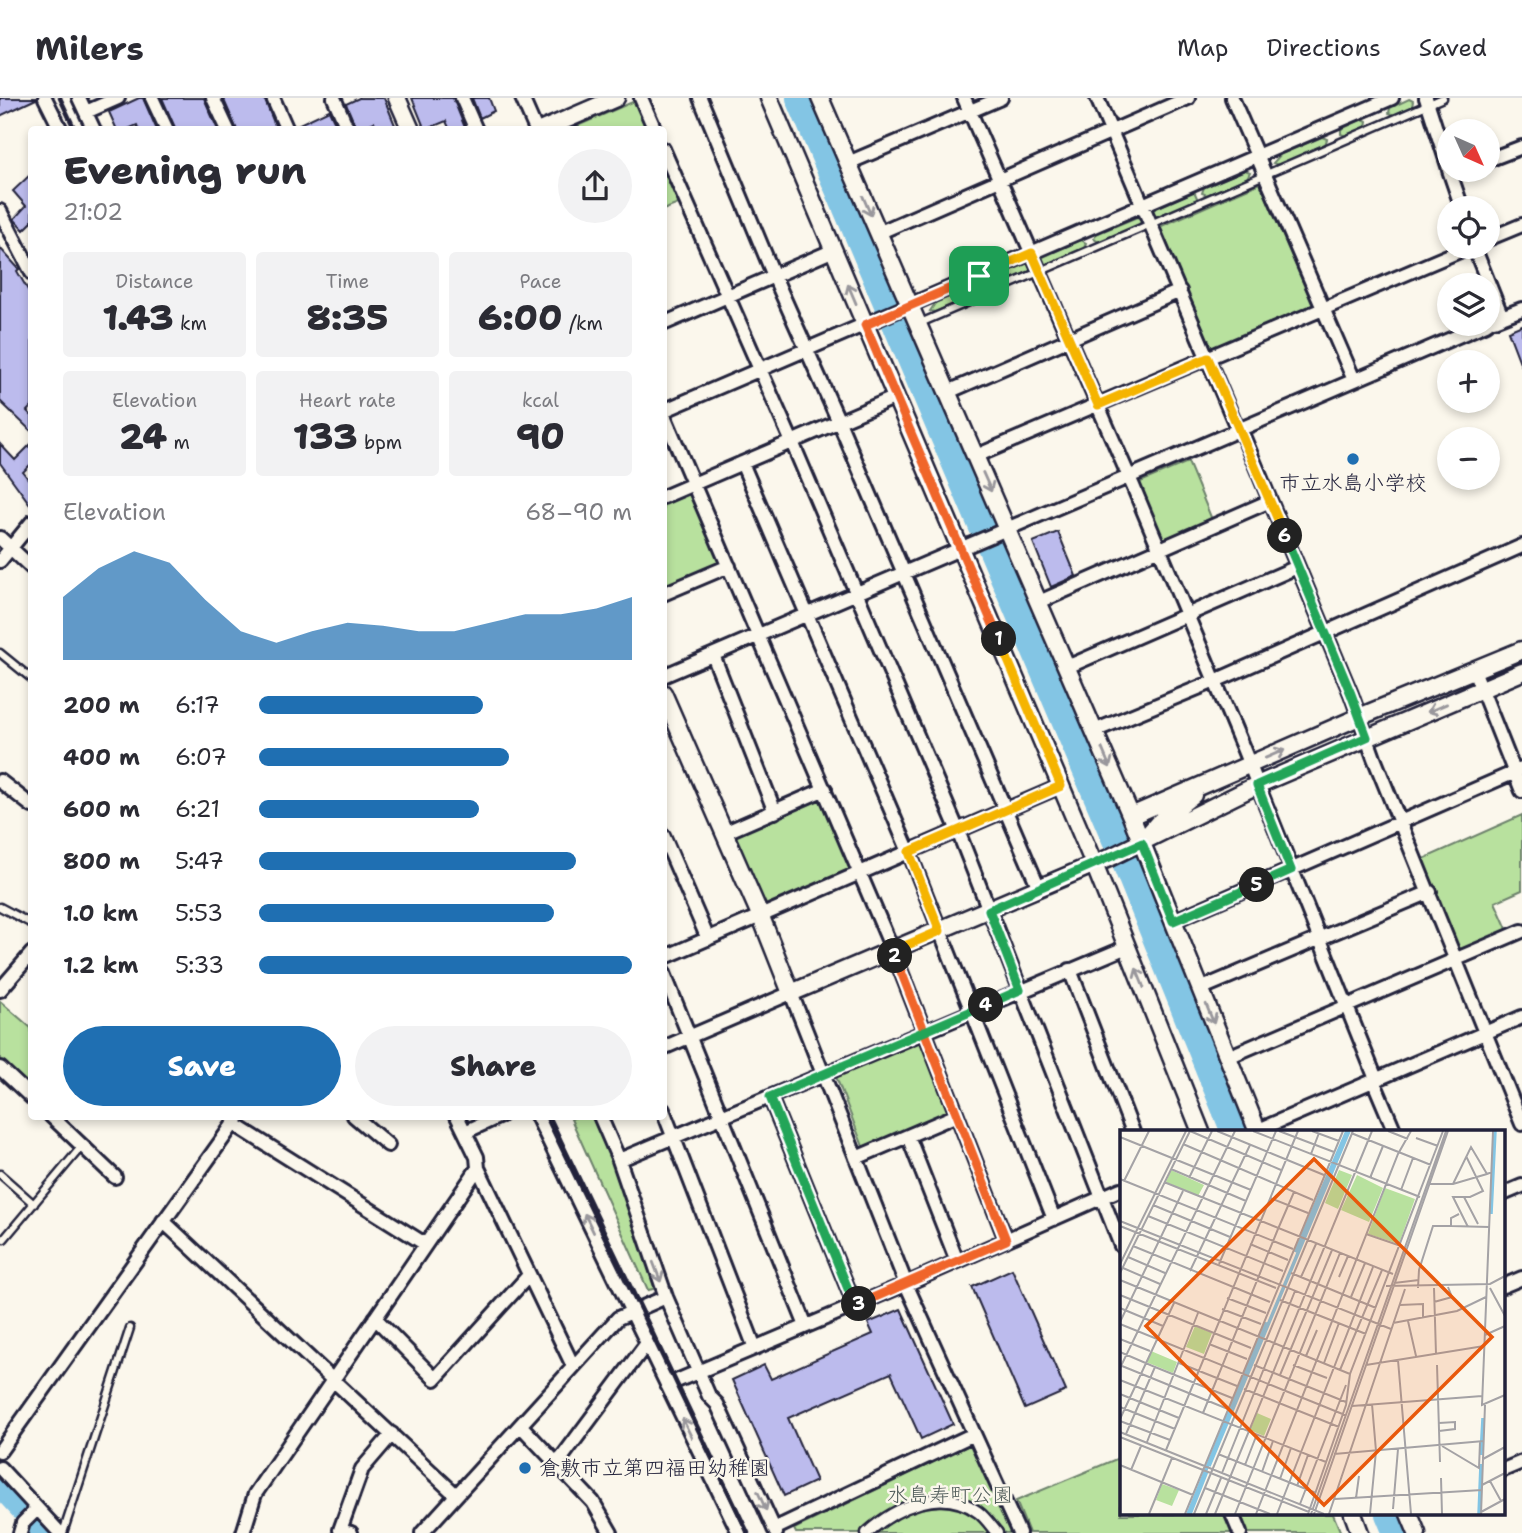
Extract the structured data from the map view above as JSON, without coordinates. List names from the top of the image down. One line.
{"parks":["水島寿町公園"],"places":["市立水島小学校","倉敷市立第四福田幼稚園"],"north":"bottom right","page":{"header":"Milers","nav":["Map","Directions","Saved"],"map_buttons":["+","−"],"heading":["Evening run","21:02"],"stats":[["Distance","1.43 km"],["Time","8:35"],["Pace","6:00 /km"],["Elevation","24 m"],["Heart rate","133 bpm"],["kcal","90"]],"chart":["Elevation","68–90 m"],"pins":["6","1","5","2","4","3"],"list":[{"name":"200 m","note":"6:17"},{"name":"400 m","note":"6:07"},{"name":"600 m","note":"6:21"},{"name":"800 m","note":"5:47"},{"name":"1.0 km","note":"5:53"},{"name":"1.2 km","note":"5:33"}],"buttons":["Save","Share"]}}
